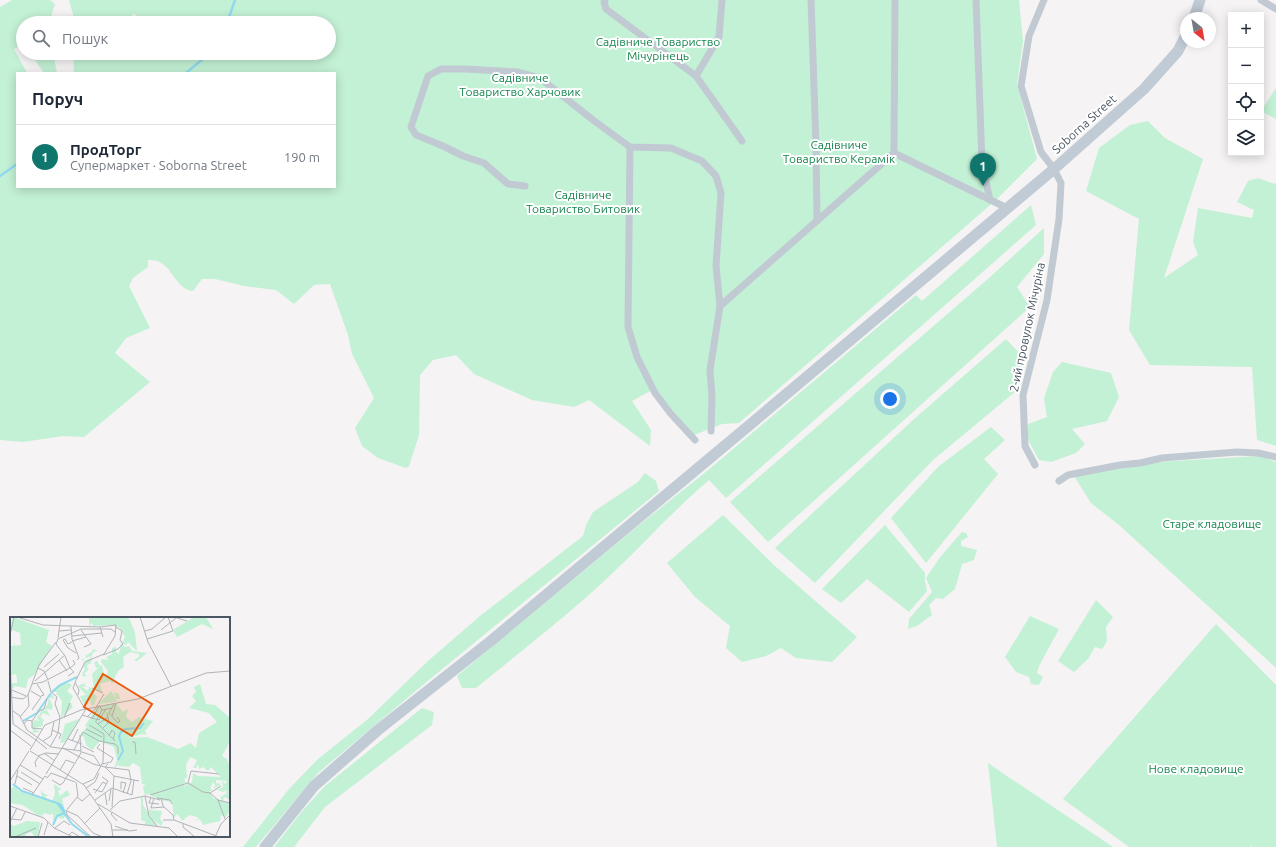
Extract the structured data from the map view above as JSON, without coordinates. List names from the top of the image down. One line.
{"streets":{"main road":["Soborna Street"],"street":["2-ий провулок Мічуріна"]},"crossings":[["Soborna Street","2-ий провулок Мічуріна"]],"parks":["Садівниче Товариство Мічурінець","Садівниче Товариство Харчовик","Садівниче Товариство Керамік","Садівниче Товариство Битовик","Старе кладовище","Нове кладовище"],"north":"bottom right","page":{"map_buttons":["+","−"],"search":"Пошук","heading":"Поруч","list":[{"mark":"1","name":"ПродТорг","note":"Супермаркет · Soborna Street","value":"190 m"}],"pins":"1"}}
